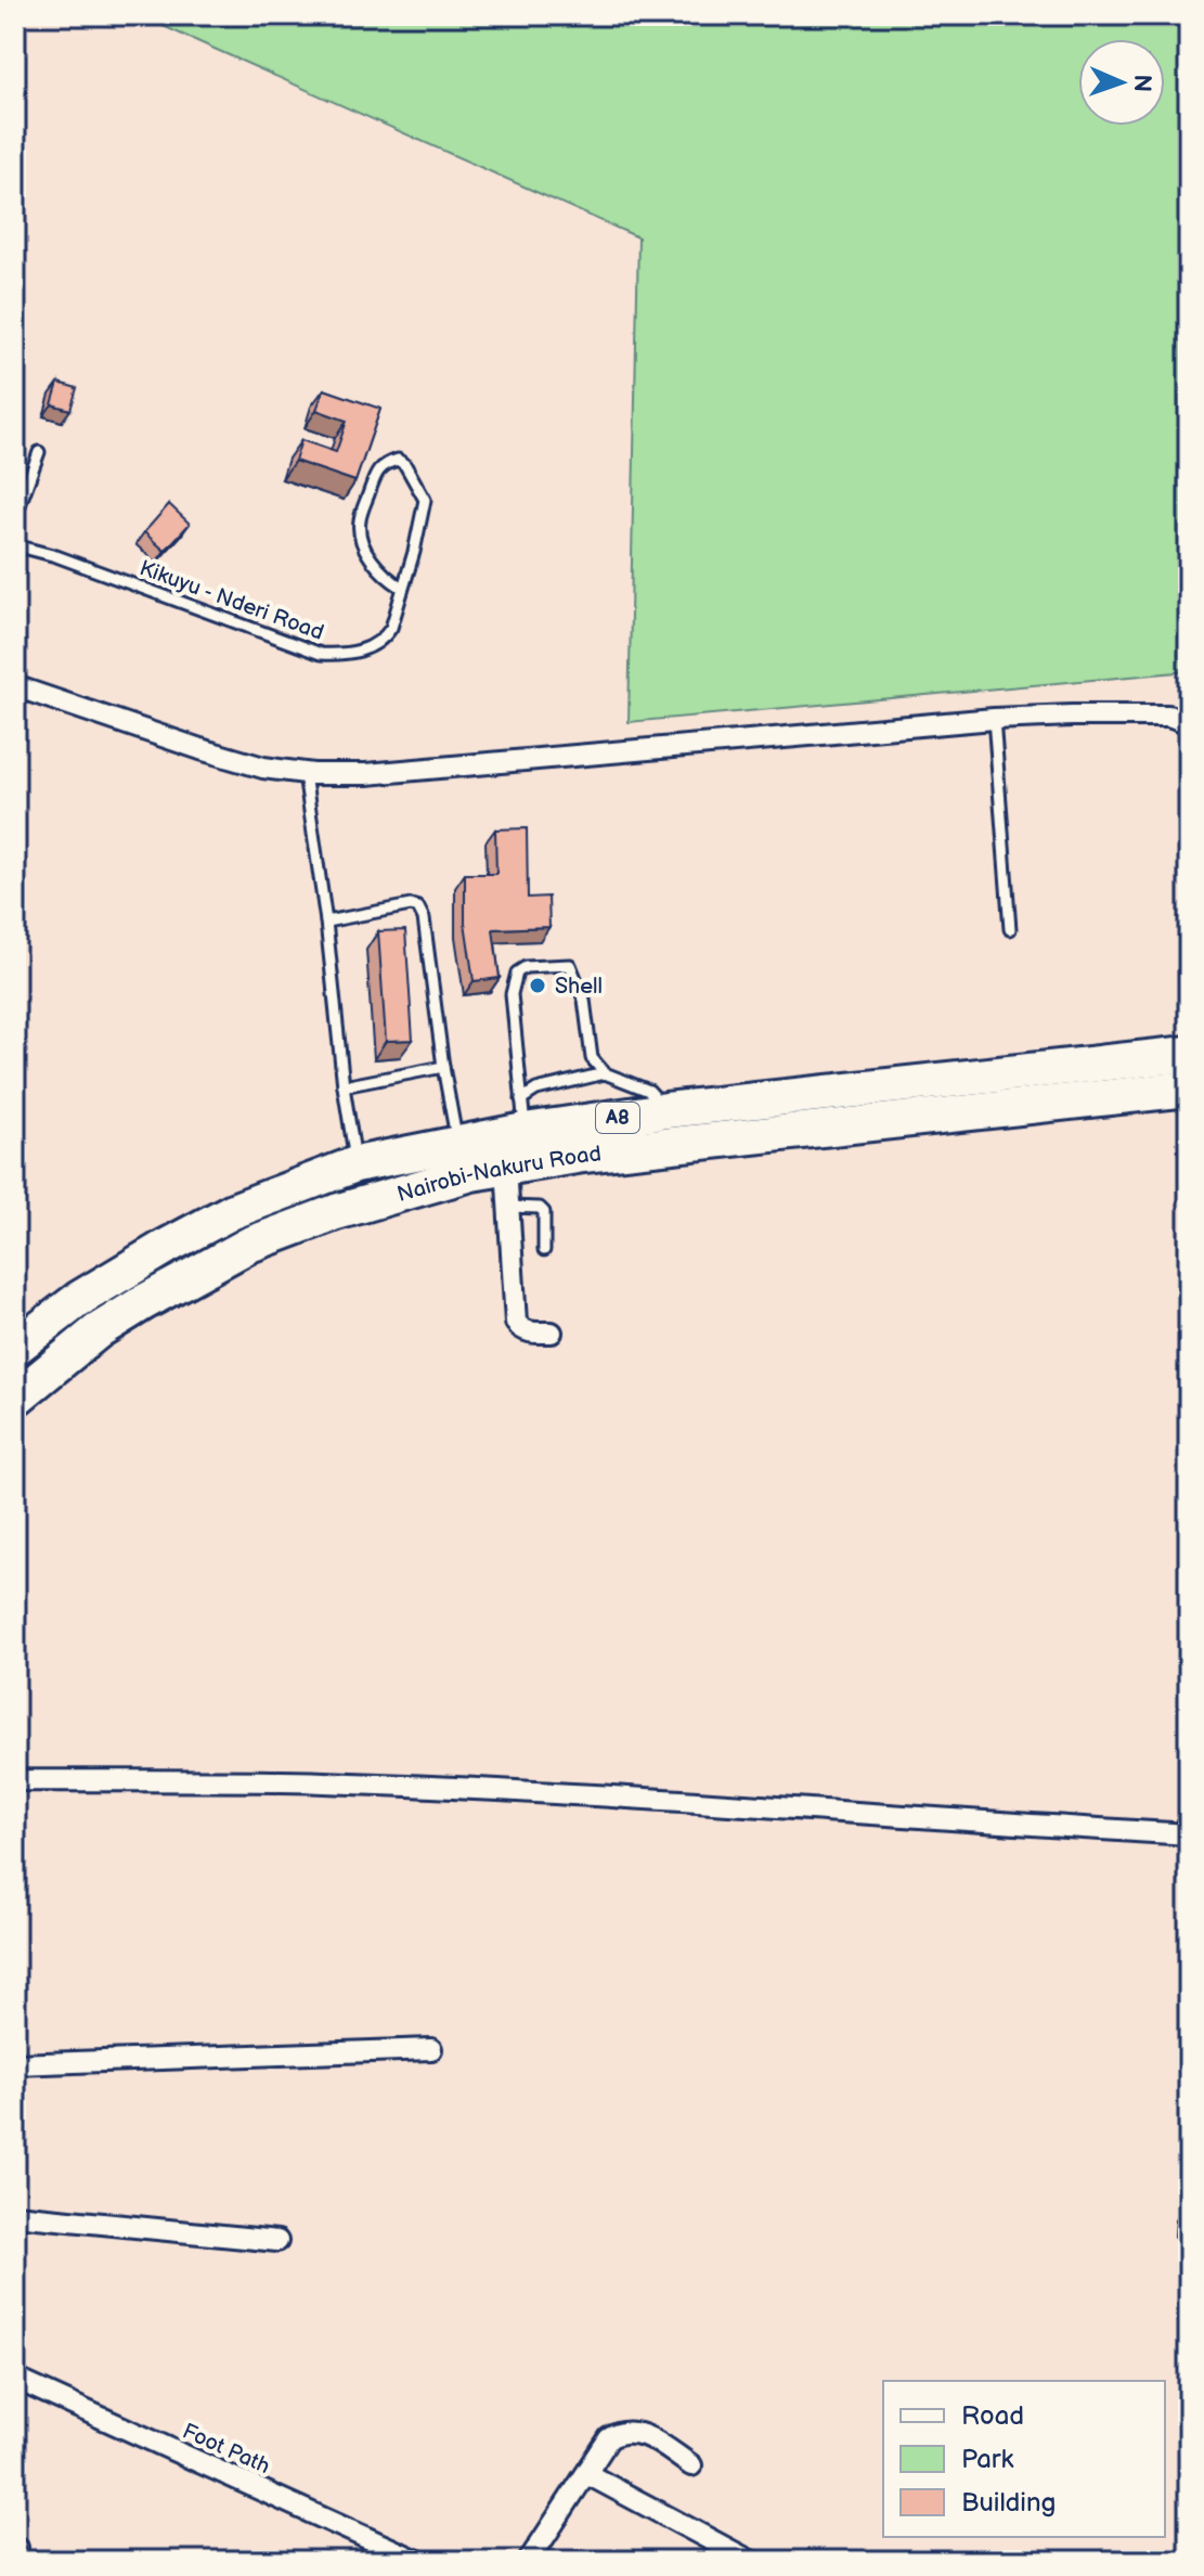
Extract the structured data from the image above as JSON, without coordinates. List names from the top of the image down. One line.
{"streets":{"highway":["A8","Nairobi-Nakuru Road"],"street":["Foot Path"],"lane":["Kikuyu - Nderi Road"]},"crossings":[["A8","Nairobi-Nakuru Road"]],"places":["Shell"],"legend":["Road","Park","Building"],"north":"right"}
